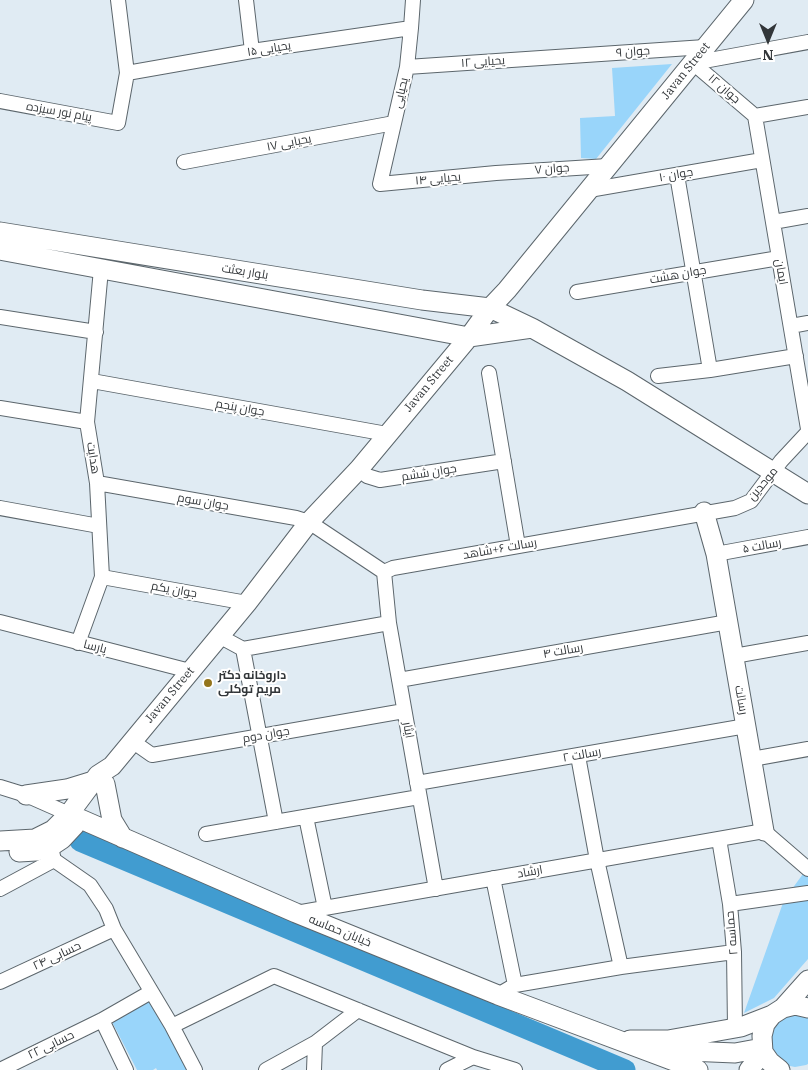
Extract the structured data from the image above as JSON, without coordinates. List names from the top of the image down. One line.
{"streets":{"main road":["Javan Street","بلوار بعثت","رسالت","خیابان حماسه"],"street":["یحیایی ۱۵","جوان ۹","یحیایی ۱۲","جوان ۱۲","یحیایی","پیام نور سیزده","یحیایی ۱۷","جوان ۷","جوان ۱۰","یحیایی ۱۴","ایمان","جوان هشت","جوان پنجم","هدایت","جوان ششم","موحدین","جوان سوم","رسالت ۵","رسالت ۶+شاهد","جوان یکم","پارسا","رسالت ۴","ایثار","جوان دوم","رسالت ۲","ارشاد","حماسه ۲","حسابی ۲۴","حسابی ۲۲"]},"crossings":[["یحیایی ۱۵","یحیایی"],["یحیایی ۱۵","پیام نور سیزده"],["جوان ۹","یحیایی ۱۲"],["جوان ۹","Javan Street"],["یحیایی ۱۲","یحیایی"],["Javan Street","جوان ۱۲"],["Javan Street","جوان ۷"],["Javan Street","جوان ۱۰"],["Javan Street","بلوار بعثت"],["Javan Street","جوان پنجم"],["Javan Street","جوان ششم"],["Javan Street","جوان سوم"],["Javan Street","جوان یکم"],["Javan Street","پارسا"],["Javan Street","جوان دوم"],["Javan Street","خیابان حماسه"],["جوان ۱۲","ایمان"],["یحیایی","یحیایی ۱۷"],["یحیایی","یحیایی ۱۴"],["جوان ۷","یحیایی ۱۴"],["جوان ۱۰","ایمان"],["بلوار بعثت","هدایت"],["بلوار بعثت","موحدین"],["ایمان","جوان هشت"],["ایمان","موحدین"],["جوان پنجم","هدایت"],["هدایت","جوان سوم"],["هدایت","جوان یکم"],["هدایت","پارسا"],["موحدین","رسالت ۶+شاهد"],["موحدین","رسالت"],["رسالت ۵","رسالت"],["رسالت ۶+شاهد","رسالت"],["رسالت ۶+شاهد","ایثار"],["رسالت ۴","رسالت"],["رسالت ۴","ایثار"],["رسالت","رسالت ۲"],["رسالت","ارشاد"],["ایثار","جوان دوم"],["ایثار","رسالت ۲"],["ایثار","ارشاد"],["ارشاد","خیابان حماسه"],["ارشاد","حماسه ۲"],["خیابان حماسه","حماسه ۲"]],"places":["داروخانه دکتر مریم توکلی"],"north":"bottom"}
